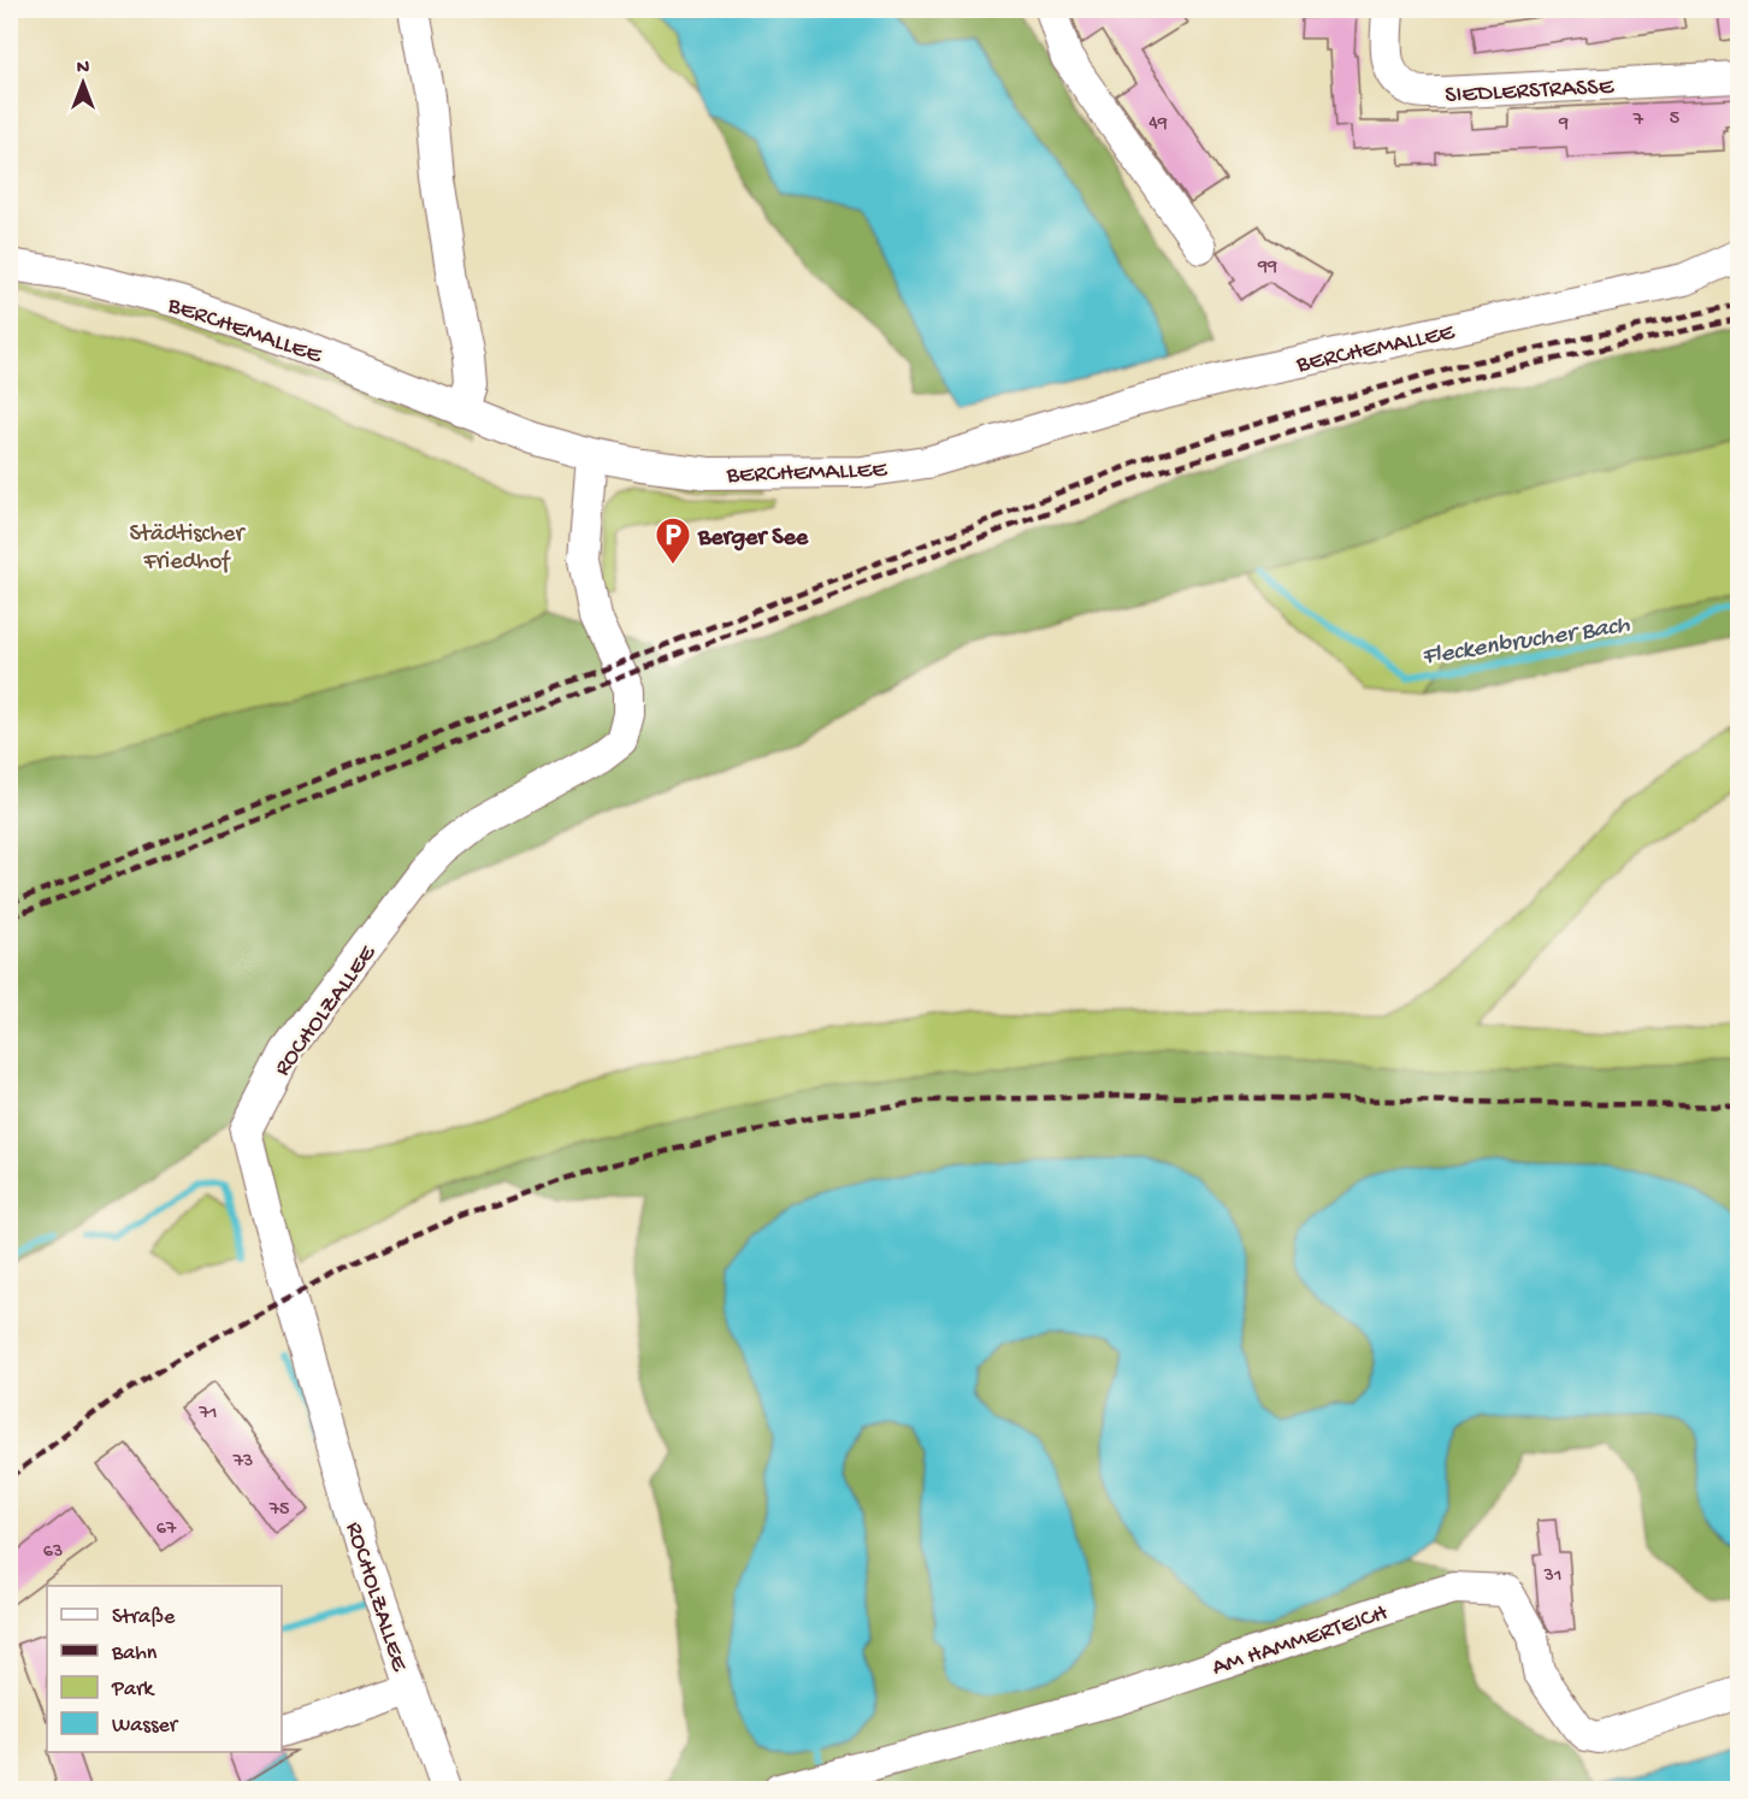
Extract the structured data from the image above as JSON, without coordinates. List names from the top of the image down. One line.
{"streets":{"street":["SIEDLERSTRASSE","BERCHEMALLEE","ROCHOLZALLEE","AM HAMMERTEICH"]},"crossings":[["BERCHEMALLEE","ROCHOLZALLEE"]],"water":["Fleckenbrucher Bach"],"parks":["Städtischer Friedhof"],"places":{"parking":["Berger See"]},"house_numbers":["5","7","49","9","99","71","73","75","67","63","31"],"legend":["Straße","Bahn","Park","Wasser"],"north":"top"}
